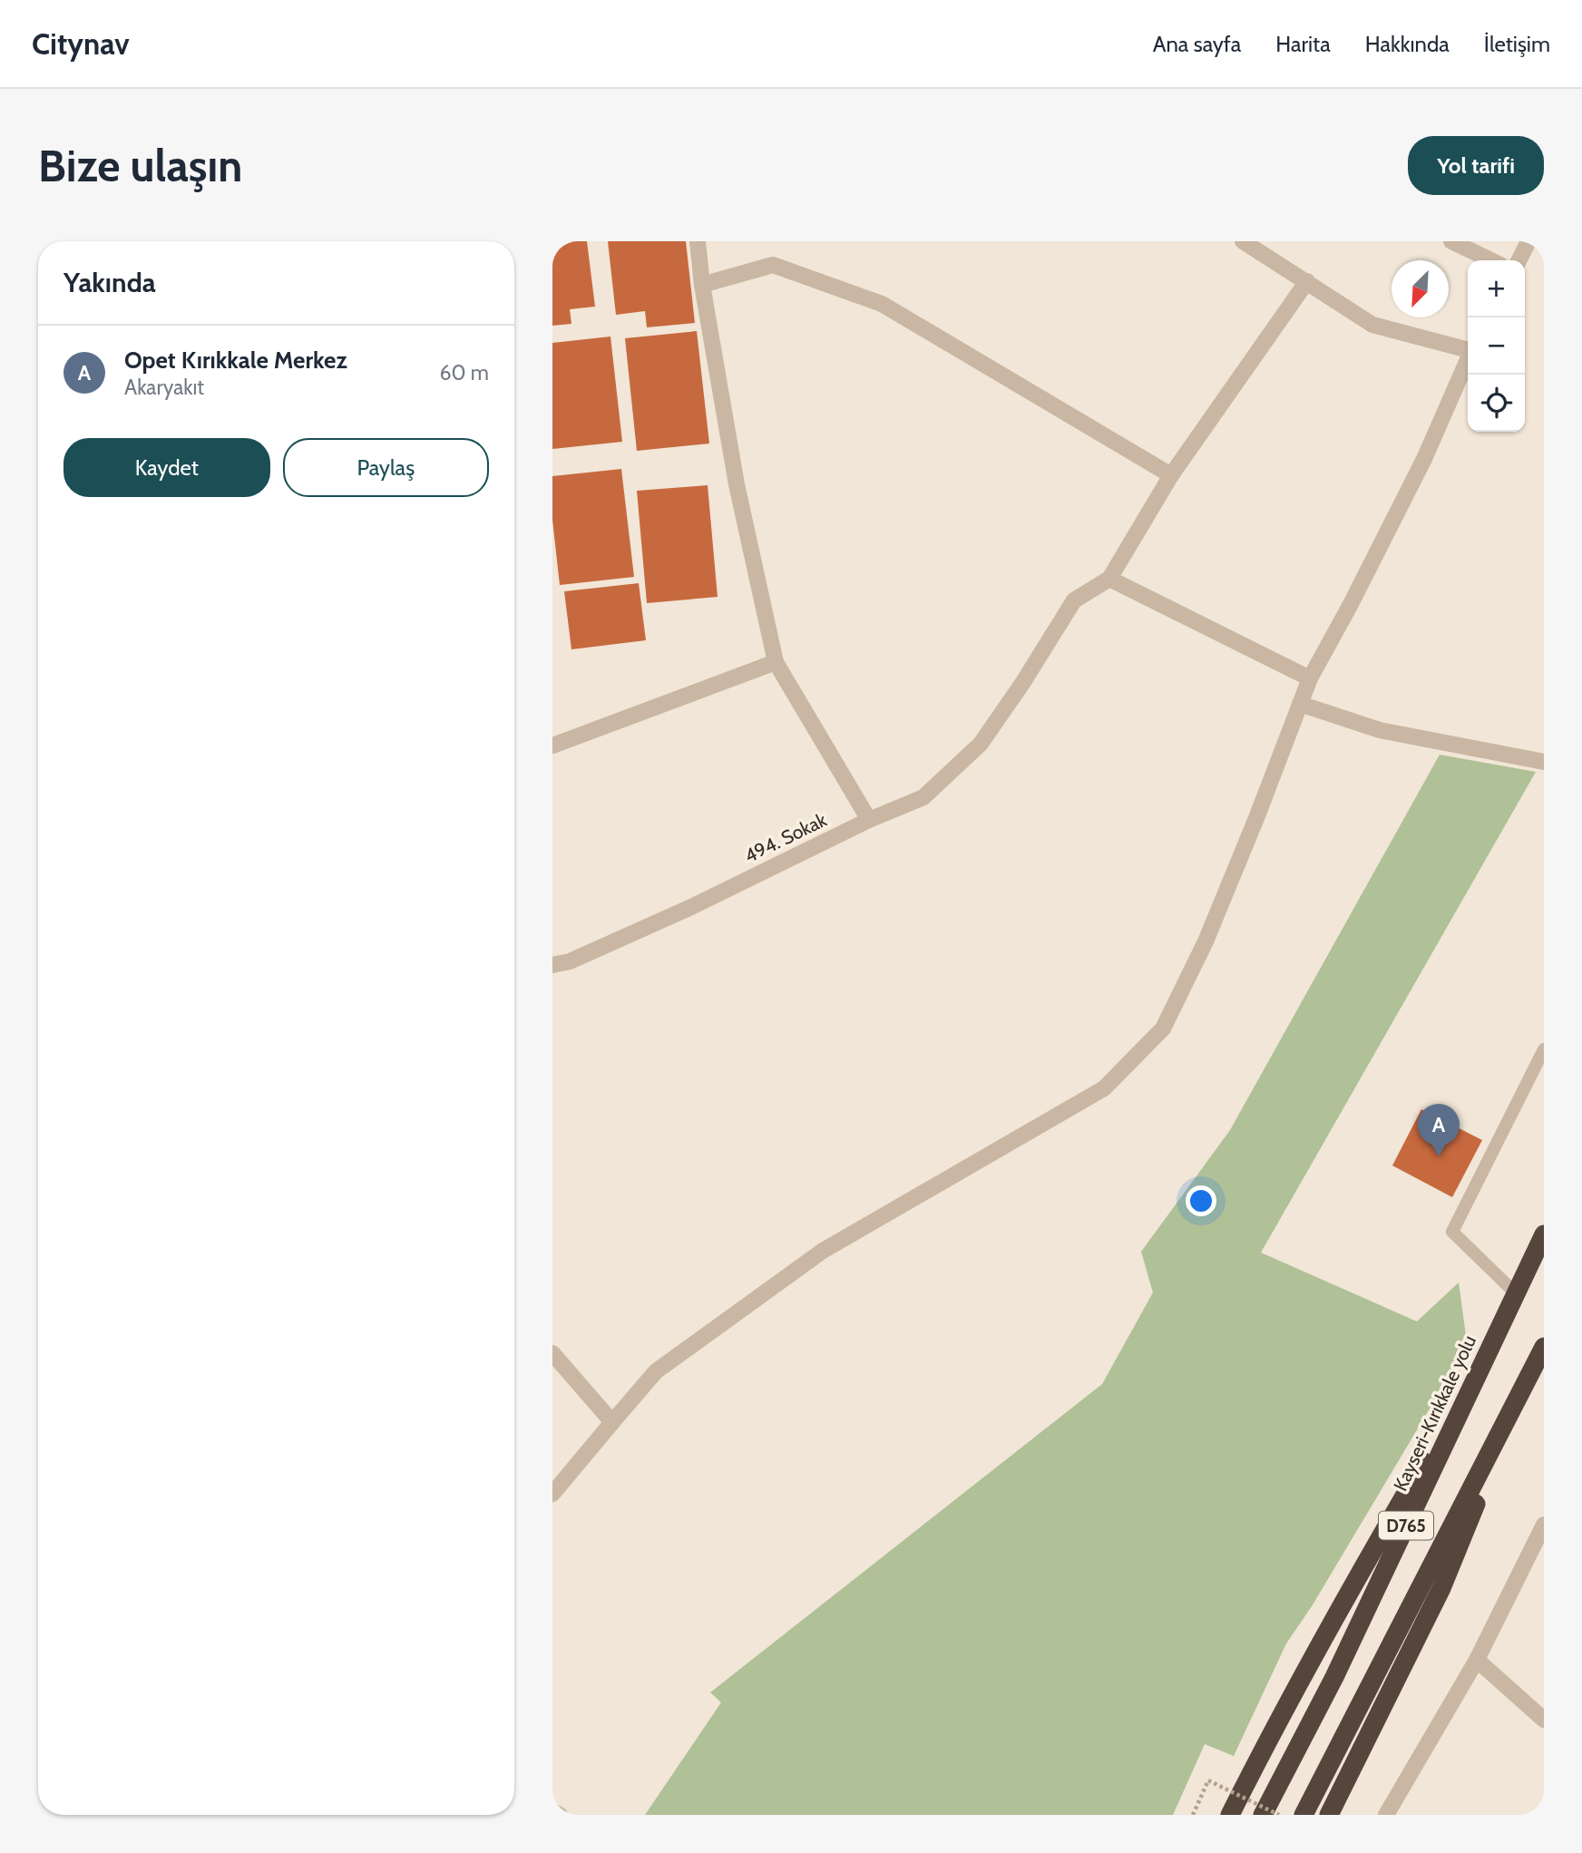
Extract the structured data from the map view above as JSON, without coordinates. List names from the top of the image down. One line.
{"streets":{"highway":["Kayseri-Kırıkkale yolu","D765"],"street":["494. Sokak"]},"north":"bottom left","page":{"header":"Citynav","nav":["Ana sayfa","Harita","Hakkında","İletişim"],"buttons":["Yol tarifi",["Kaydet","Paylaş"]],"title":"Bize ulaşın","heading":"Yakında","map_buttons":["+","−"],"list":[{"mark":"A","name":"Opet Kırıkkale Merkez","note":"Akaryakıt","value":"60 m"}],"pins":"A"}}
